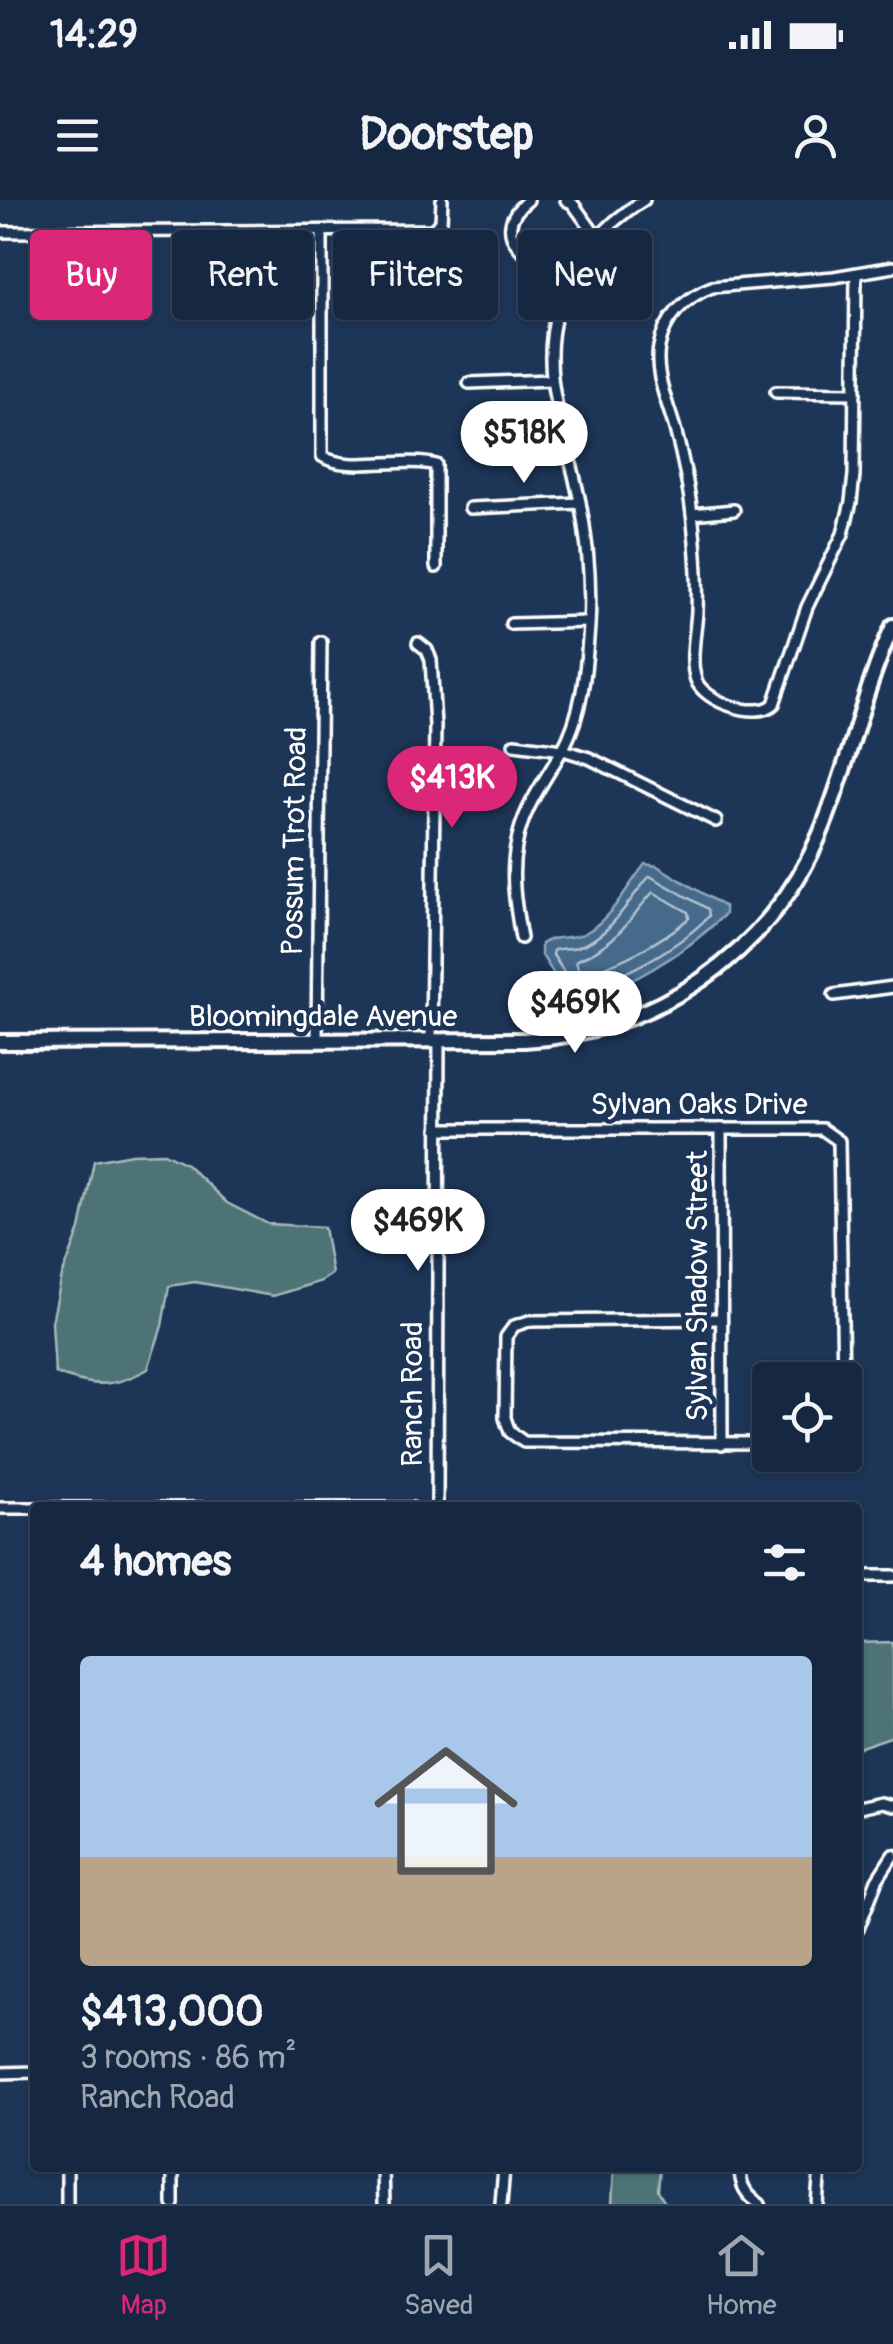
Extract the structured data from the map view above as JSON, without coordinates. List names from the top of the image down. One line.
{"streets":{"street":["Possum Trot Road","Bloomingdale Avenue","Sylvan Oaks Drive","Sylvan Shadow Street","Ranch Road"]},"crossings":[["Possum Trot Road","Bloomingdale Avenue"],["Bloomingdale Avenue","Ranch Road"],["Sylvan Oaks Drive","Sylvan Shadow Street"],["Sylvan Oaks Drive","Ranch Road"]],"page":{"status":"14:29","header":"Doorstep","chip":["Buy","Rent","Filters","New"],"price":["$518K","$413K","$469K","$469K"],"heading":"4 homes","list":[{"name":"$413,000","note":"3 rooms · 86 m² · Ranch Road"}],"tabs":["Map","Saved","Home"]}}
